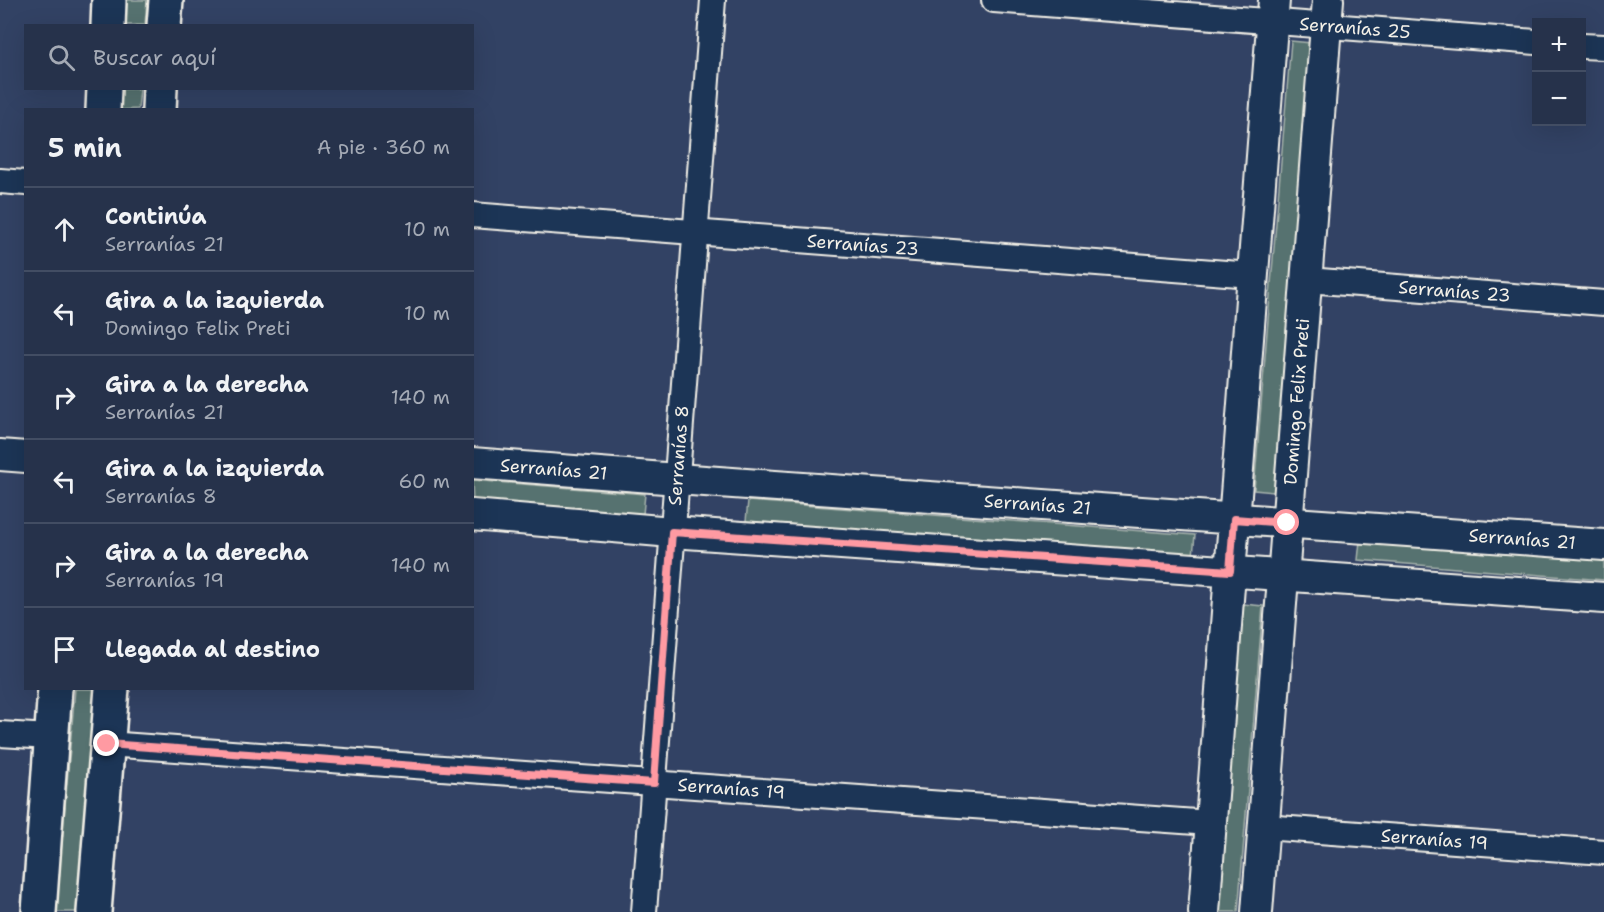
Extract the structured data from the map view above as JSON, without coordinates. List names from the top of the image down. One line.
{"streets":{"street":["Serranías 25","Serranías 23","Domingo Felix Preti","Serranías 8","Serranías 21","Serranías 19"]},"crossings":[["Serranías 25","Domingo Felix Preti"],["Serranías 23","Domingo Felix Preti"],["Serranías 23","Serranías 8"],["Domingo Felix Preti","Serranías 21"],["Domingo Felix Preti","Serranías 19"],["Serranías 8","Serranías 21"],["Serranías 8","Serranías 19"]],"page":{"map_buttons":["+","−"],"search":"Buscar aquí","heading":["5 min","A pie · 360 m"],"list":[["Continúa","Serranías 21","10 m"],["Gira a la izquierda","Domingo Felix Preti","10 m"],["Gira a la derecha","Serranías 21","140 m"],["Gira a la izquierda","Serranías 8","60 m"],["Gira a la derecha","Serranías 19","140 m"],"Llegada al destino"]}}
